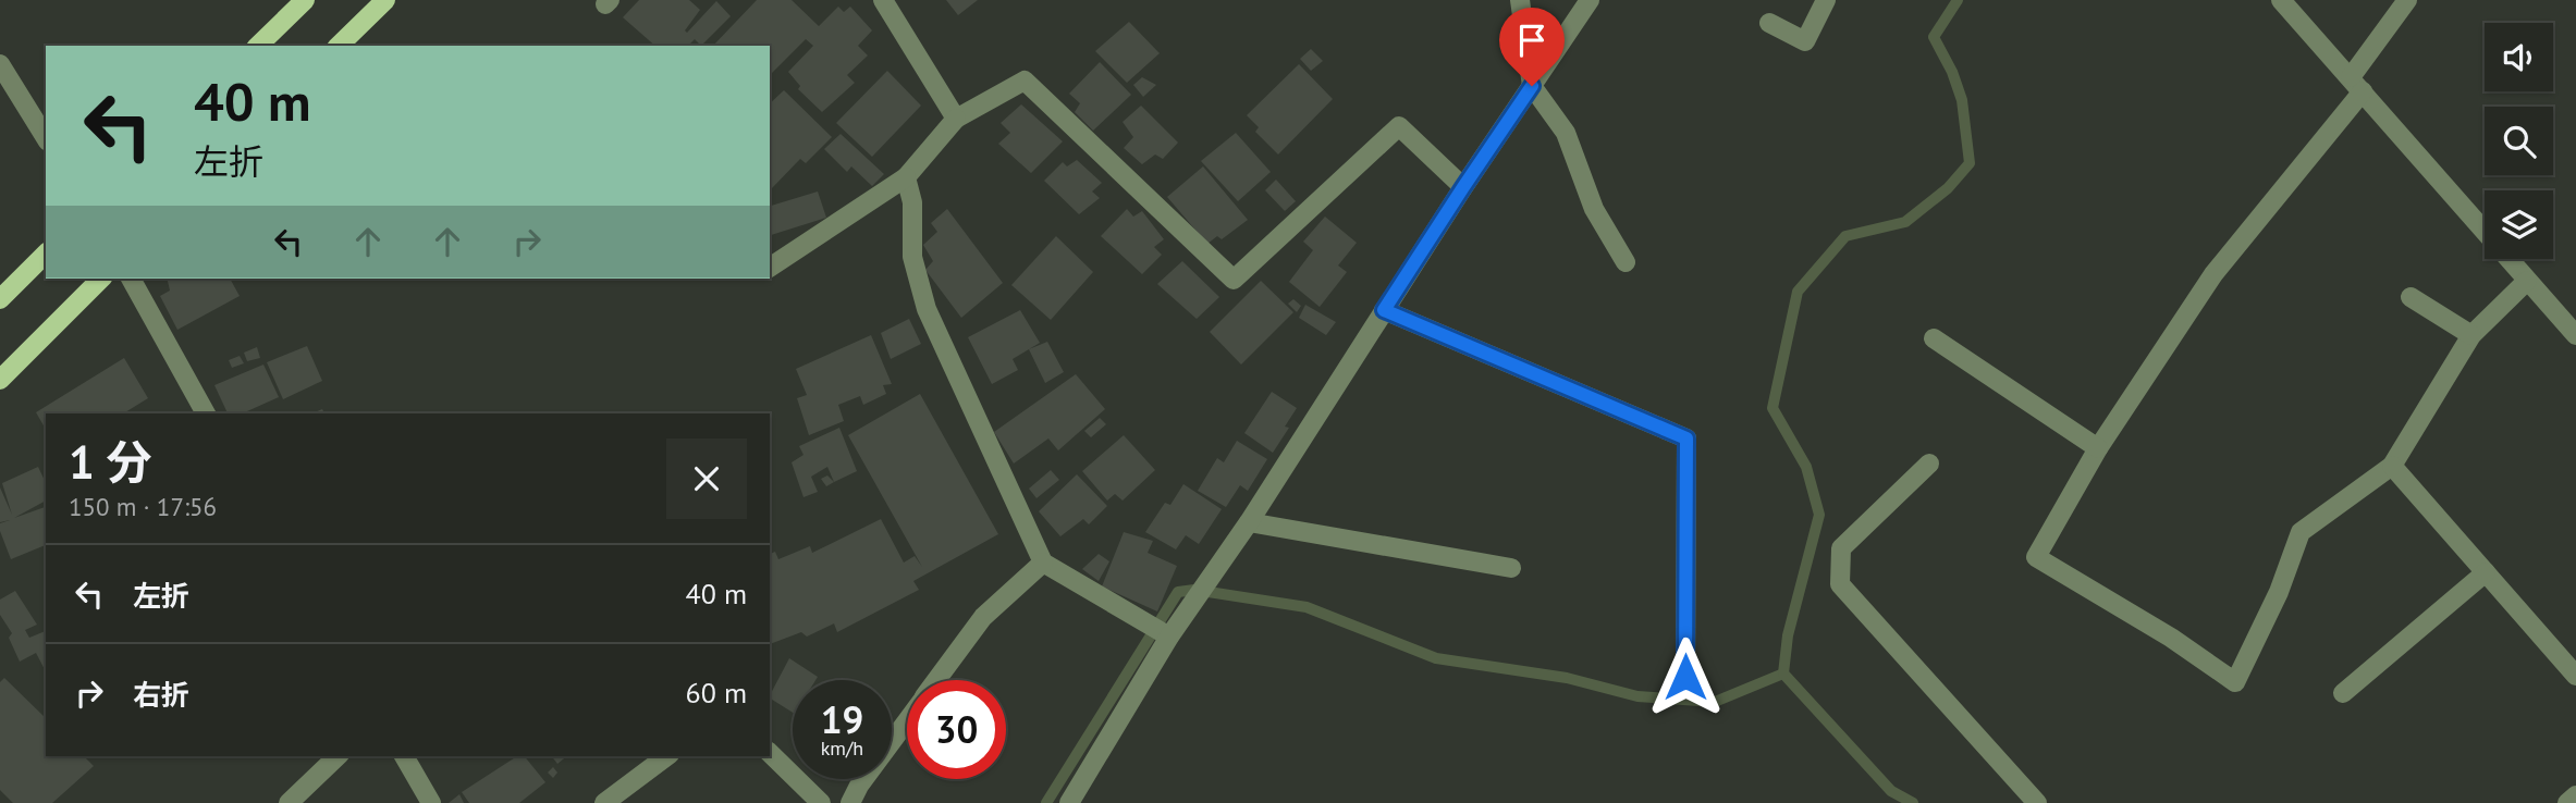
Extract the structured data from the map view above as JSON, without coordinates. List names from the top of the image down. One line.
{"page":{"turn":["40 m","左折"],"heading":["1 分","150 m · 17:56"],"list":[{"name":"左折","value":"40 m"},{"name":"右折","value":"60 m"}],"speed":"19 km/h","limit":"30"}}
